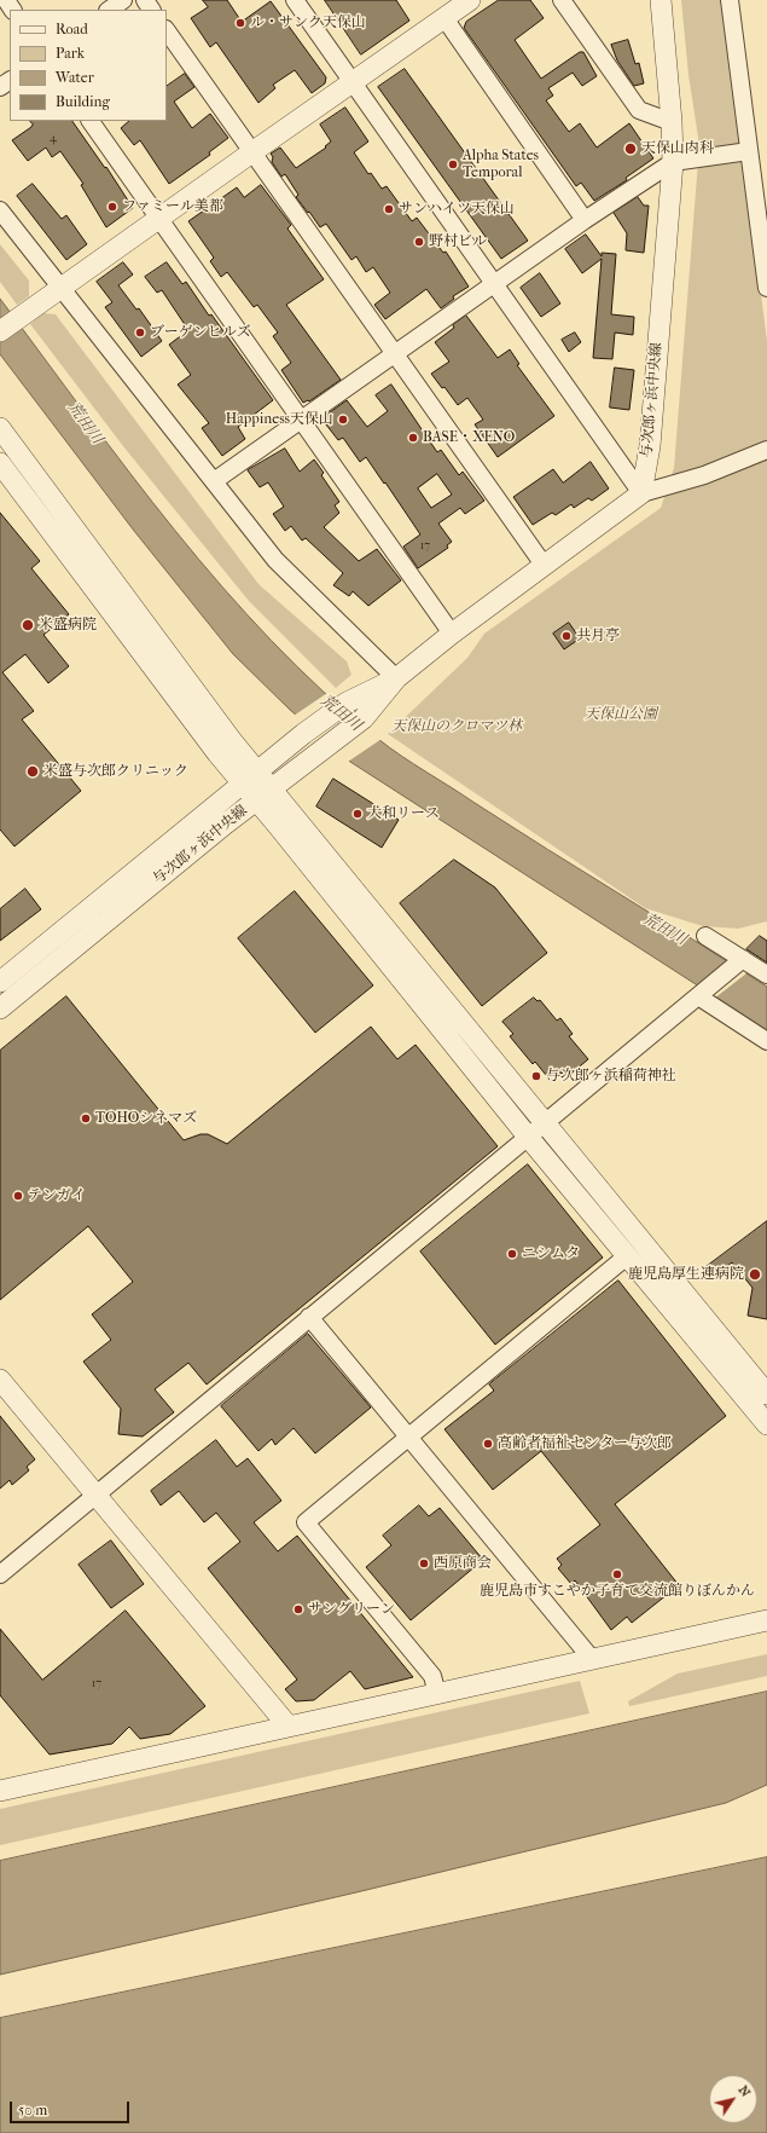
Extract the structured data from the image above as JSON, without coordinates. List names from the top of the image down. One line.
{"streets":{"street":["与次郎ヶ浜中央線"]},"water":["荒田川"],"parks":["天保山公園","天保山のクロマツ林"],"places":["ル・サンク天保山","天保山内科","Alpha States Temporal","ファミール美都","サンハイツ天保山","野村ビル","ブーゲンヒルズ","Happiness天保山","BASE・XENO","米盛病院","共月亭","米盛与次郎クリニック","大和リース","与次郎ヶ浜稲荷神社","TOHOシネマズ","テンガイ","ニシムタ","鹿児島厚生連病院","高齢者福祉センター与次郎","西原商会","鹿児島市すこやか子育て交流館りぼんかん","サングリーン"],"house_numbers":["4","17","17"],"legend":["Road","Park","Water","Building"],"scale_bar":"50 m","north":"top right"}
